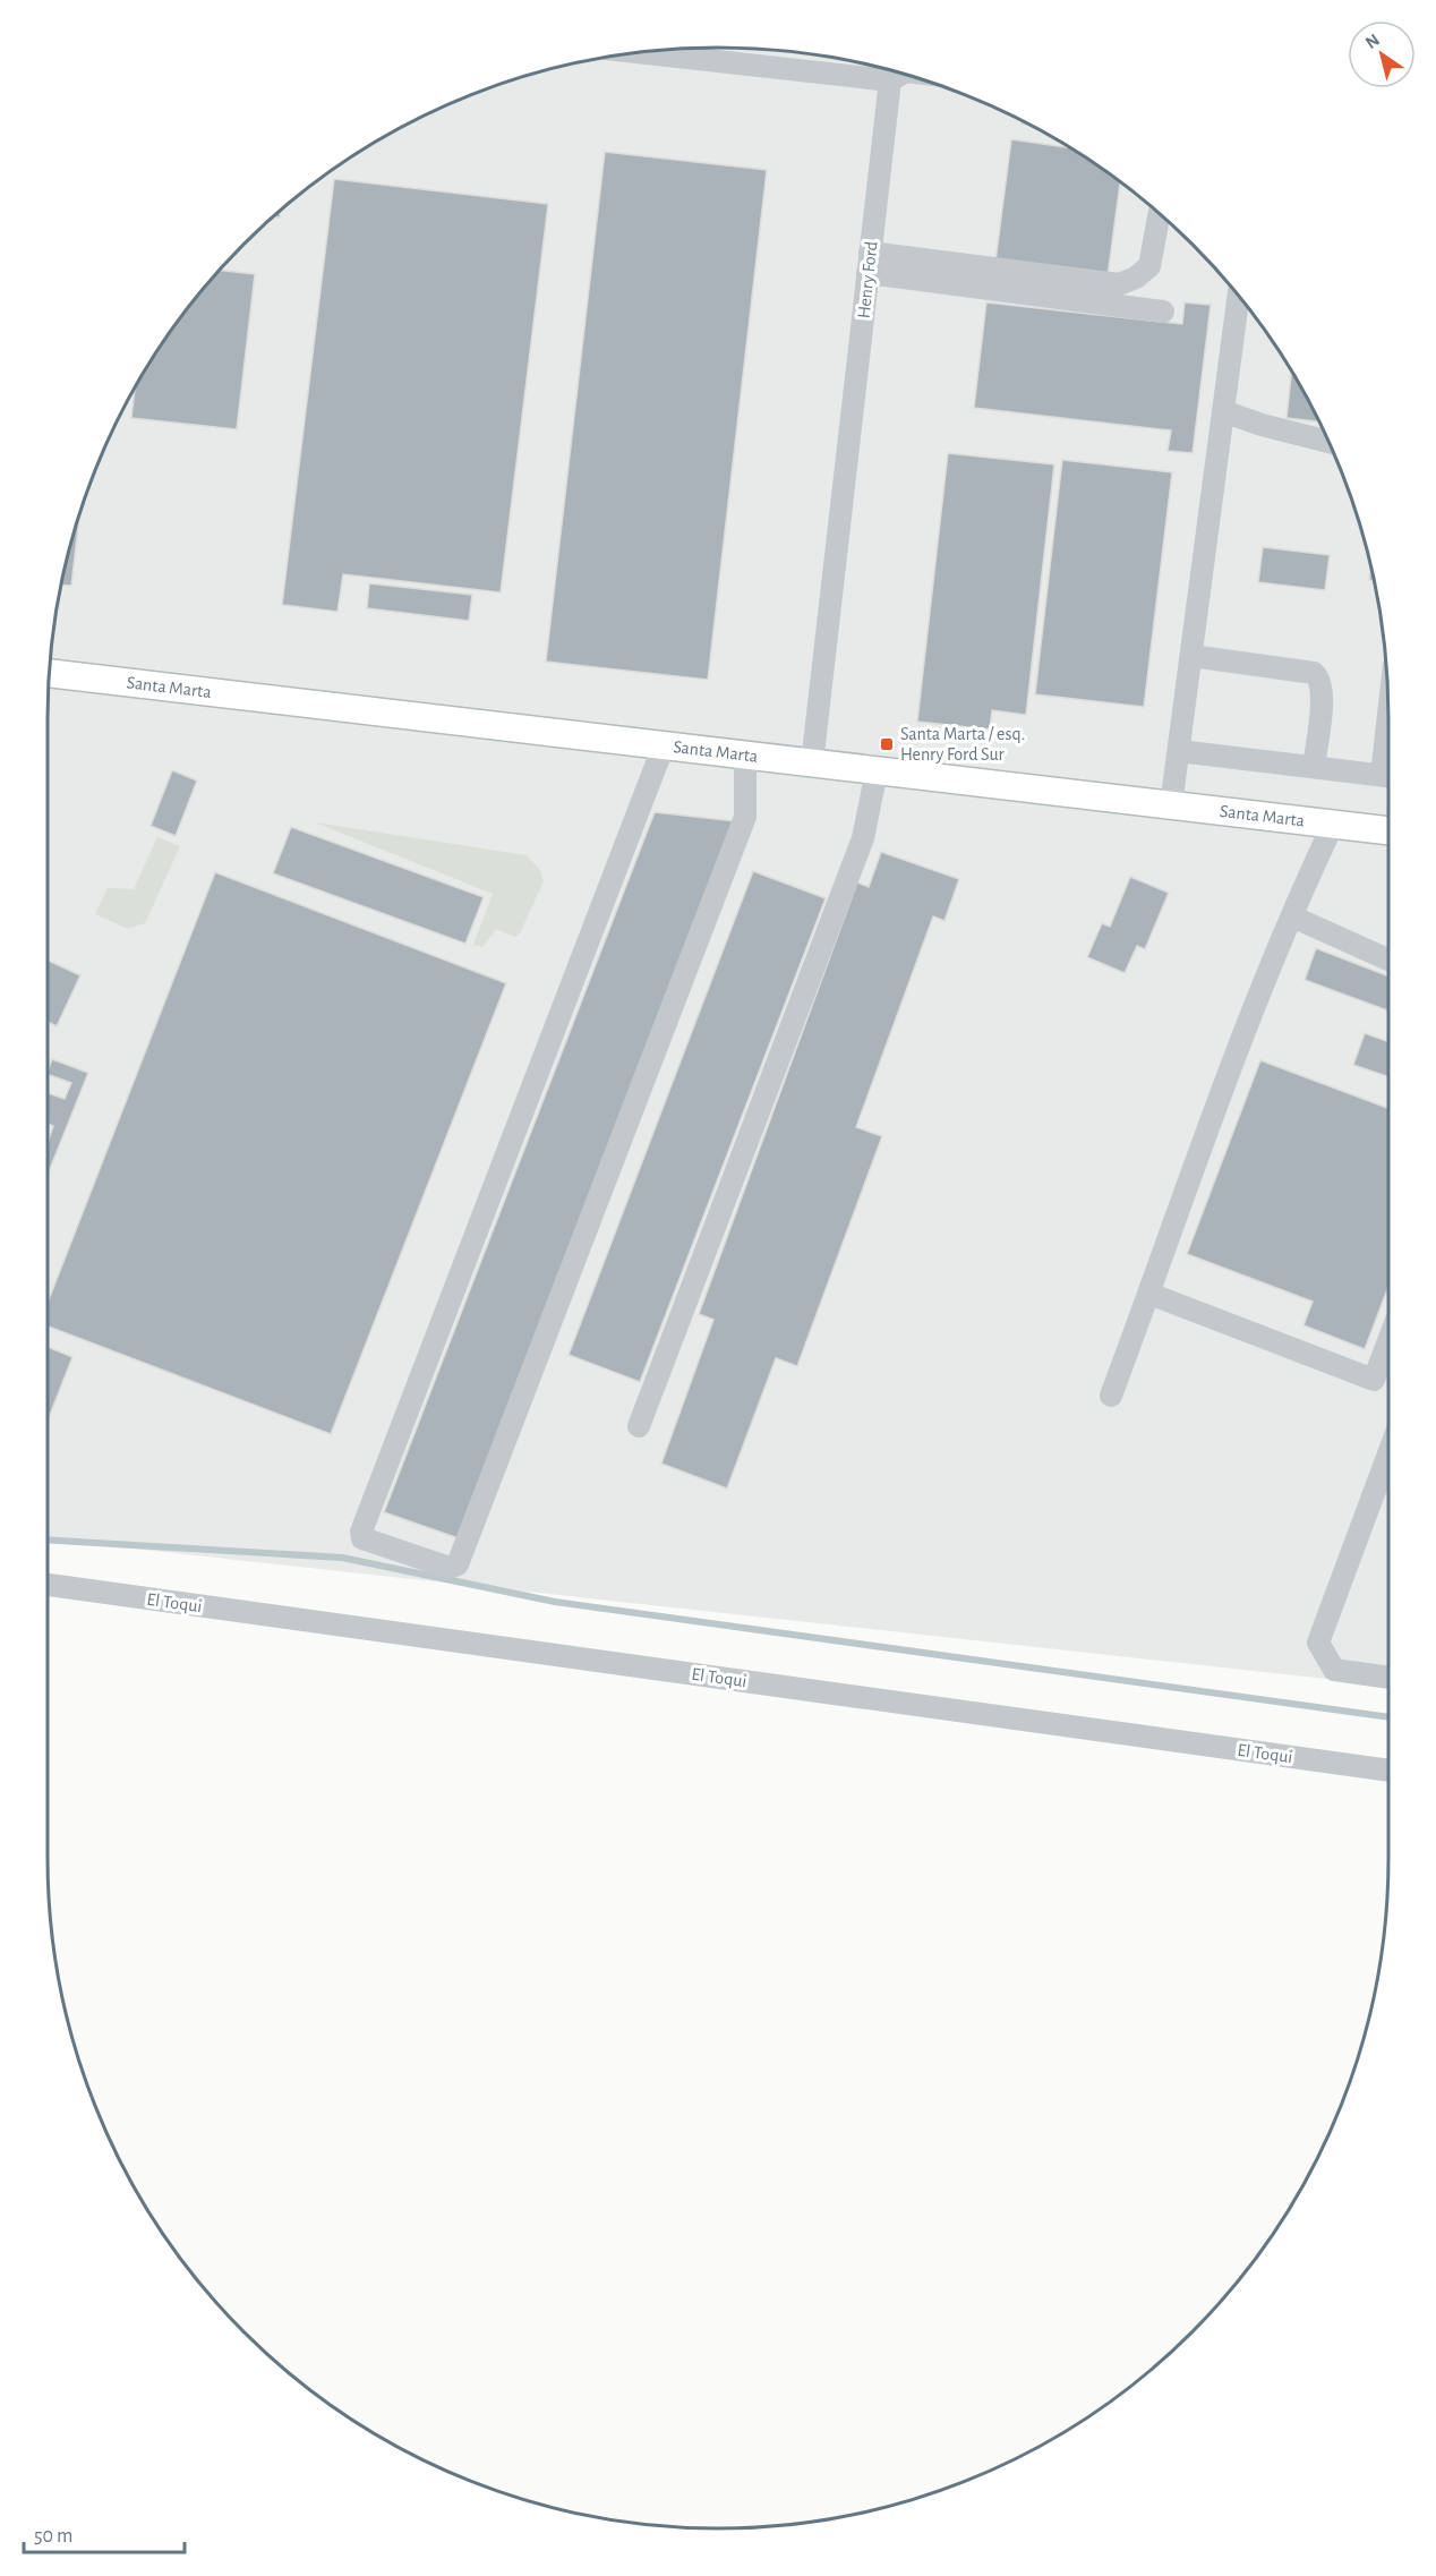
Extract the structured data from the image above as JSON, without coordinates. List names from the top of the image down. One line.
{"streets":{"main road":["Santa Marta"],"street":["Henry Ford","El Toqui"]},"crossings":[["Henry Ford","Santa Marta"]],"places":{"transit":["Santa Marta / esq. Henry Ford Sur"]},"scale_bar":"50 m","north":"top left"}
